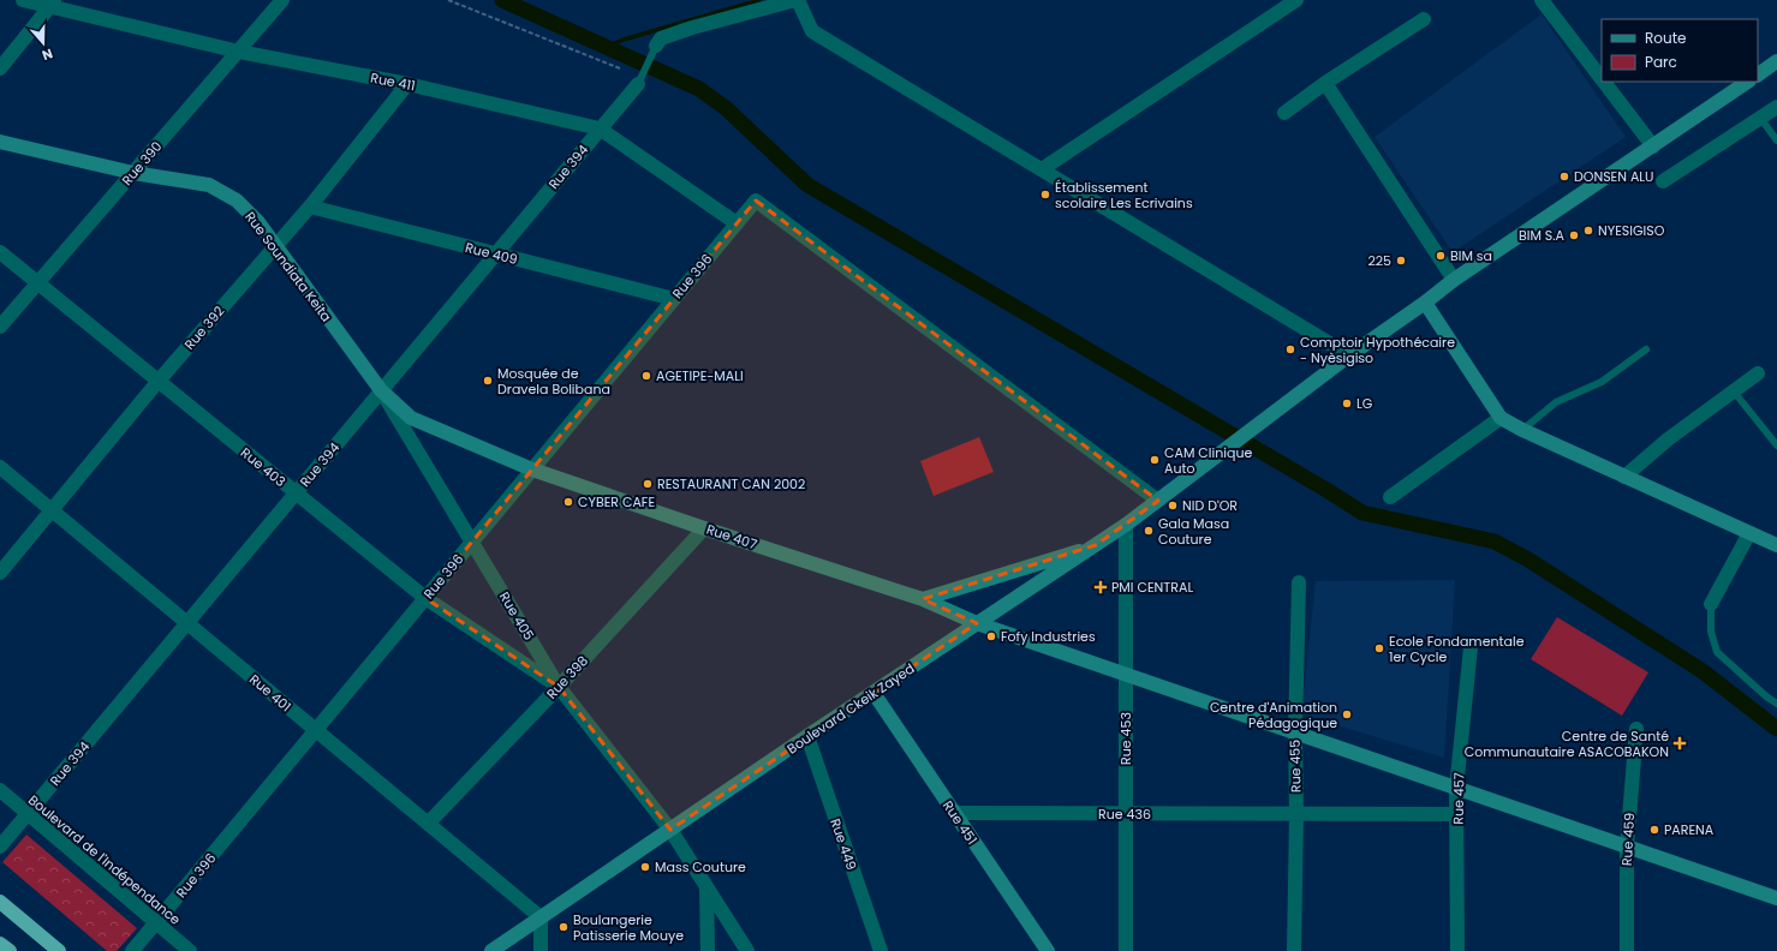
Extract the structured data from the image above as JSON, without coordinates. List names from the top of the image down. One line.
{"streets":{"main road":["Rue Soundiata Keita","Rue 407","Boulevard Ckeik Zayed","Rue 451"],"street":["Rue 411","Rue 390","Rue 394","Rue 409","Rue 396","Rue 392","Rue 403","Rue 405","Rue 398","Rue 401","Rue 453","Rue 455","Rue 457","Rue 436","Rue 459","Rue 449","Boulevard de l'Indépendance"]},"crossings":[["Rue 411","Rue 390"],["Rue 411","Rue 394"],["Rue 411","Rue 396"],["Rue 411","Rue 392"],["Rue 390","Rue Soundiata Keita"],["Rue 390","Rue 403"],["Rue 394","Rue 409"],["Rue 394","Rue Soundiata Keita"],["Rue 394","Rue 403"],["Rue 394","Rue 407"],["Rue 394","Rue 405"],["Rue 394","Rue 401"],["Rue 394","Boulevard de l'Indépendance"],["Rue 409","Rue 396"],["Rue 409","Rue 392"],["Rue Soundiata Keita","Rue 392"],["Rue Soundiata Keita","Rue 407"],["Rue Soundiata Keita","Rue 405"],["Rue 396","Rue 403"],["Rue 396","Rue 407"],["Rue 396","Rue 405"],["Rue 396","Rue 401"],["Rue 396","Boulevard Ckeik Zayed"],["Rue 396","Boulevard de l'Indépendance"],["Rue 392","Rue 403"],["Rue 392","Rue 401"],["Rue 403","Rue 405"],["Rue 403","Rue 398"],["Rue 407","Rue 405"],["Rue 407","Rue 398"],["Rue 407","Boulevard Ckeik Zayed"],["Rue 407","Rue 453"],["Rue 407","Rue 455"],["Rue 407","Rue 457"],["Rue 407","Rue 459"],["Rue 405","Rue 398"],["Rue 405","Boulevard Ckeik Zayed"],["Rue 398","Rue 401"],["Rue 401","Boulevard Ckeik Zayed"],["Boulevard Ckeik Zayed","Rue 453"],["Boulevard Ckeik Zayed","Rue 451"],["Boulevard Ckeik Zayed","Rue 449"],["Rue 453","Rue 436"],["Rue 455","Rue 436"],["Rue 457","Rue 436"],["Rue 436","Rue 451"]],"places":{"other":["DONSEN ALU","Établissement scolaire Les Ecrivains","NYESIGISO","BIM S.A","BIM sa","225","Comptoir Hypothécaire - Nyèsigiso","AGETIPE-MALI","Mosquée de Dravela Bolibana","LG","CAM Clinique Auto","RESTAURANT CAN 2002","CYBER CAFE","NID D'OR","Gala Masa Couture","Fofy Industries","Ecole Fondamentale 1er Cycle","Centre d'Animation Pédagogique","PARENA","Mass Couture","Boulangerie Patisserie Mouye"],"health":["PMI CENTRAL","Centre de Santé Communautaire ASACOBAKON"]},"legend":["Route","Parc"],"north":"bottom"}
